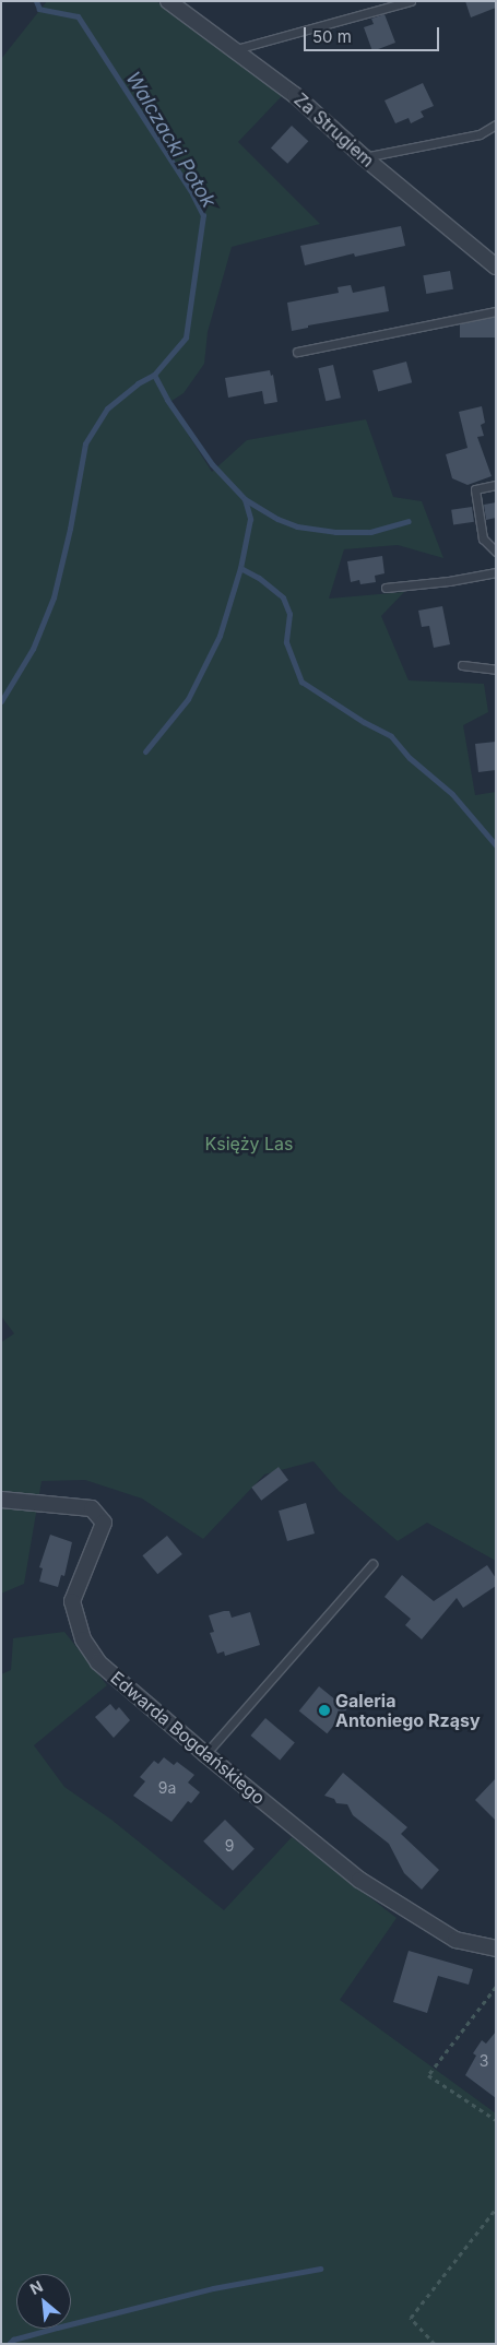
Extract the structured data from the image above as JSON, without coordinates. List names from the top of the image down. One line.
{"streets":{"street":["Za Strugiem","Edwarda Bogdańskiego"]},"water":["Walczacki Potok"],"parks":["Księży Las"],"places":["Galeria Antoniego Rząsy"],"house_numbers":["9a","9","3"],"scale_bar":"50 m","north":"top left"}
